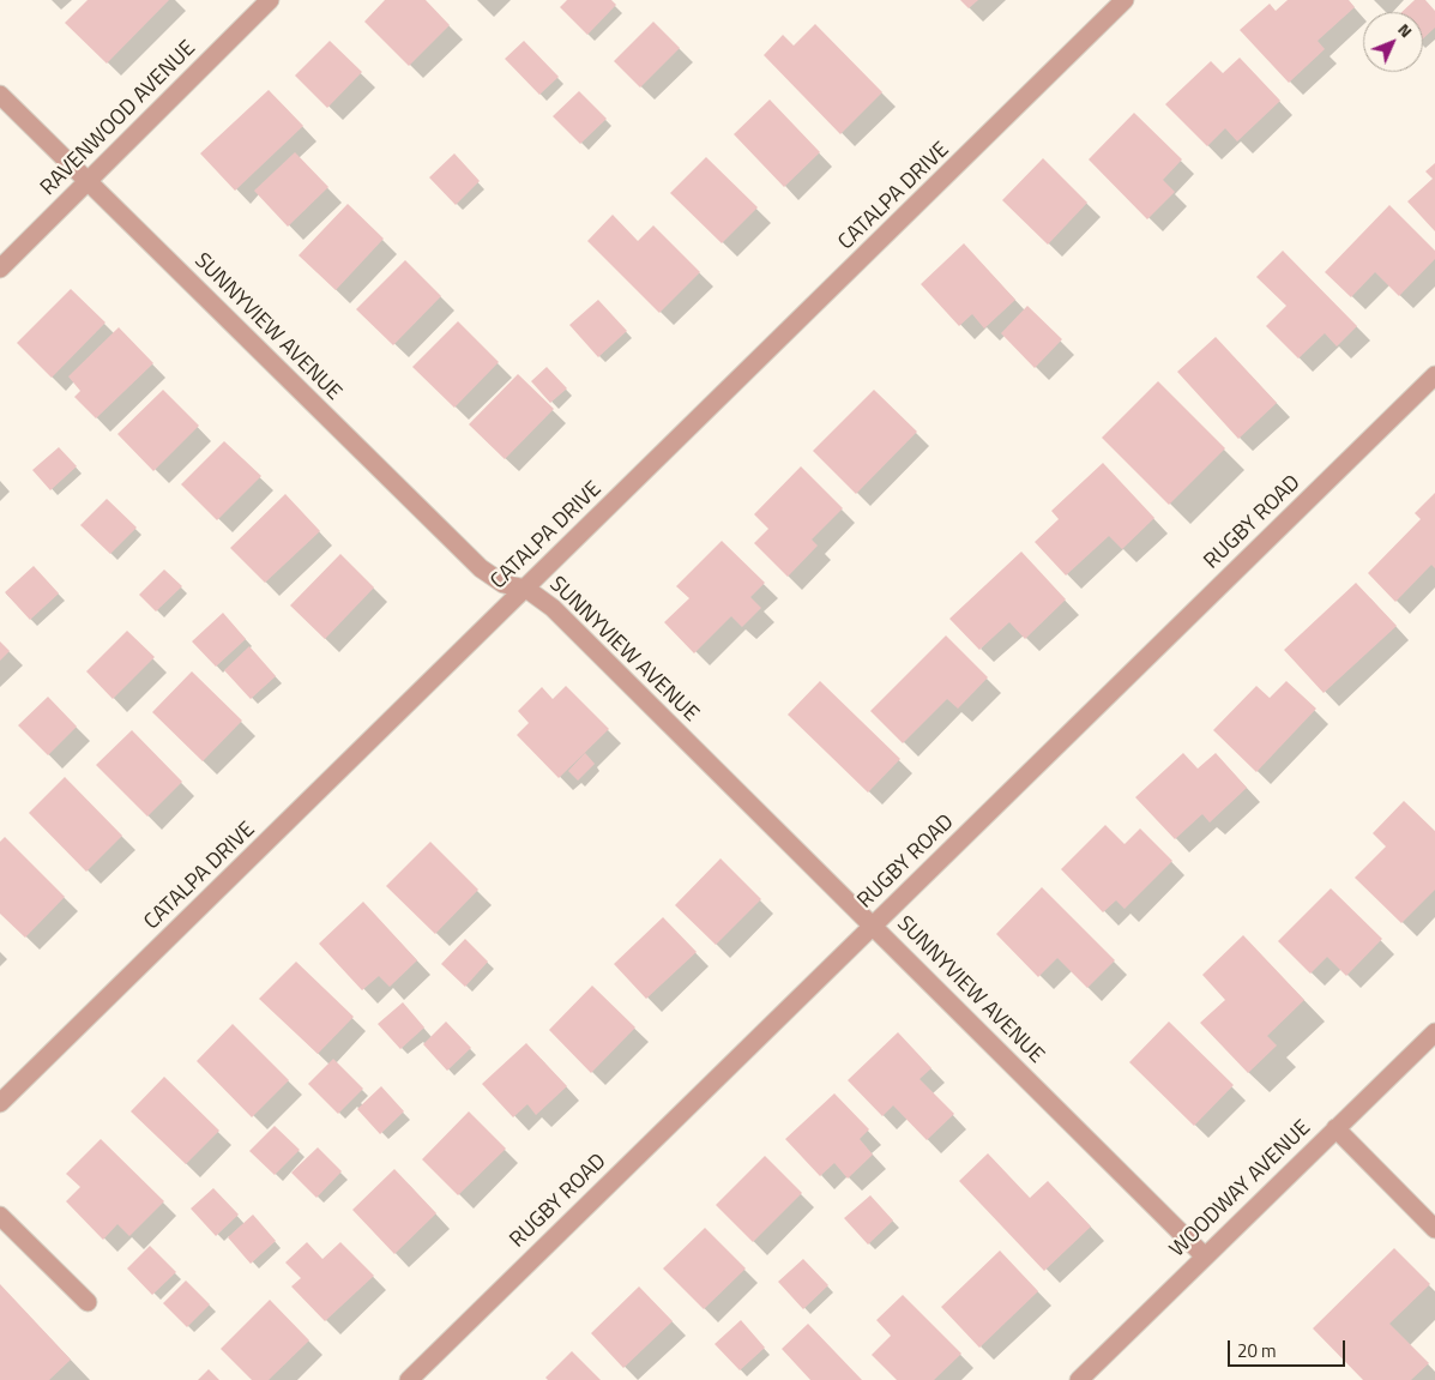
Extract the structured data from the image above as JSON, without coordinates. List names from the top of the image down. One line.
{"streets":{"street":["RAVENWOOD AVENUE","CATALPA DRIVE","SUNNYVIEW AVENUE","RUGBY ROAD","WOODWAY AVENUE"]},"crossings":[["RAVENWOOD AVENUE","SUNNYVIEW AVENUE"],["CATALPA DRIVE","SUNNYVIEW AVENUE"],["SUNNYVIEW AVENUE","RUGBY ROAD"],["SUNNYVIEW AVENUE","WOODWAY AVENUE"]],"scale_bar":"20 m","north":"top right"}
